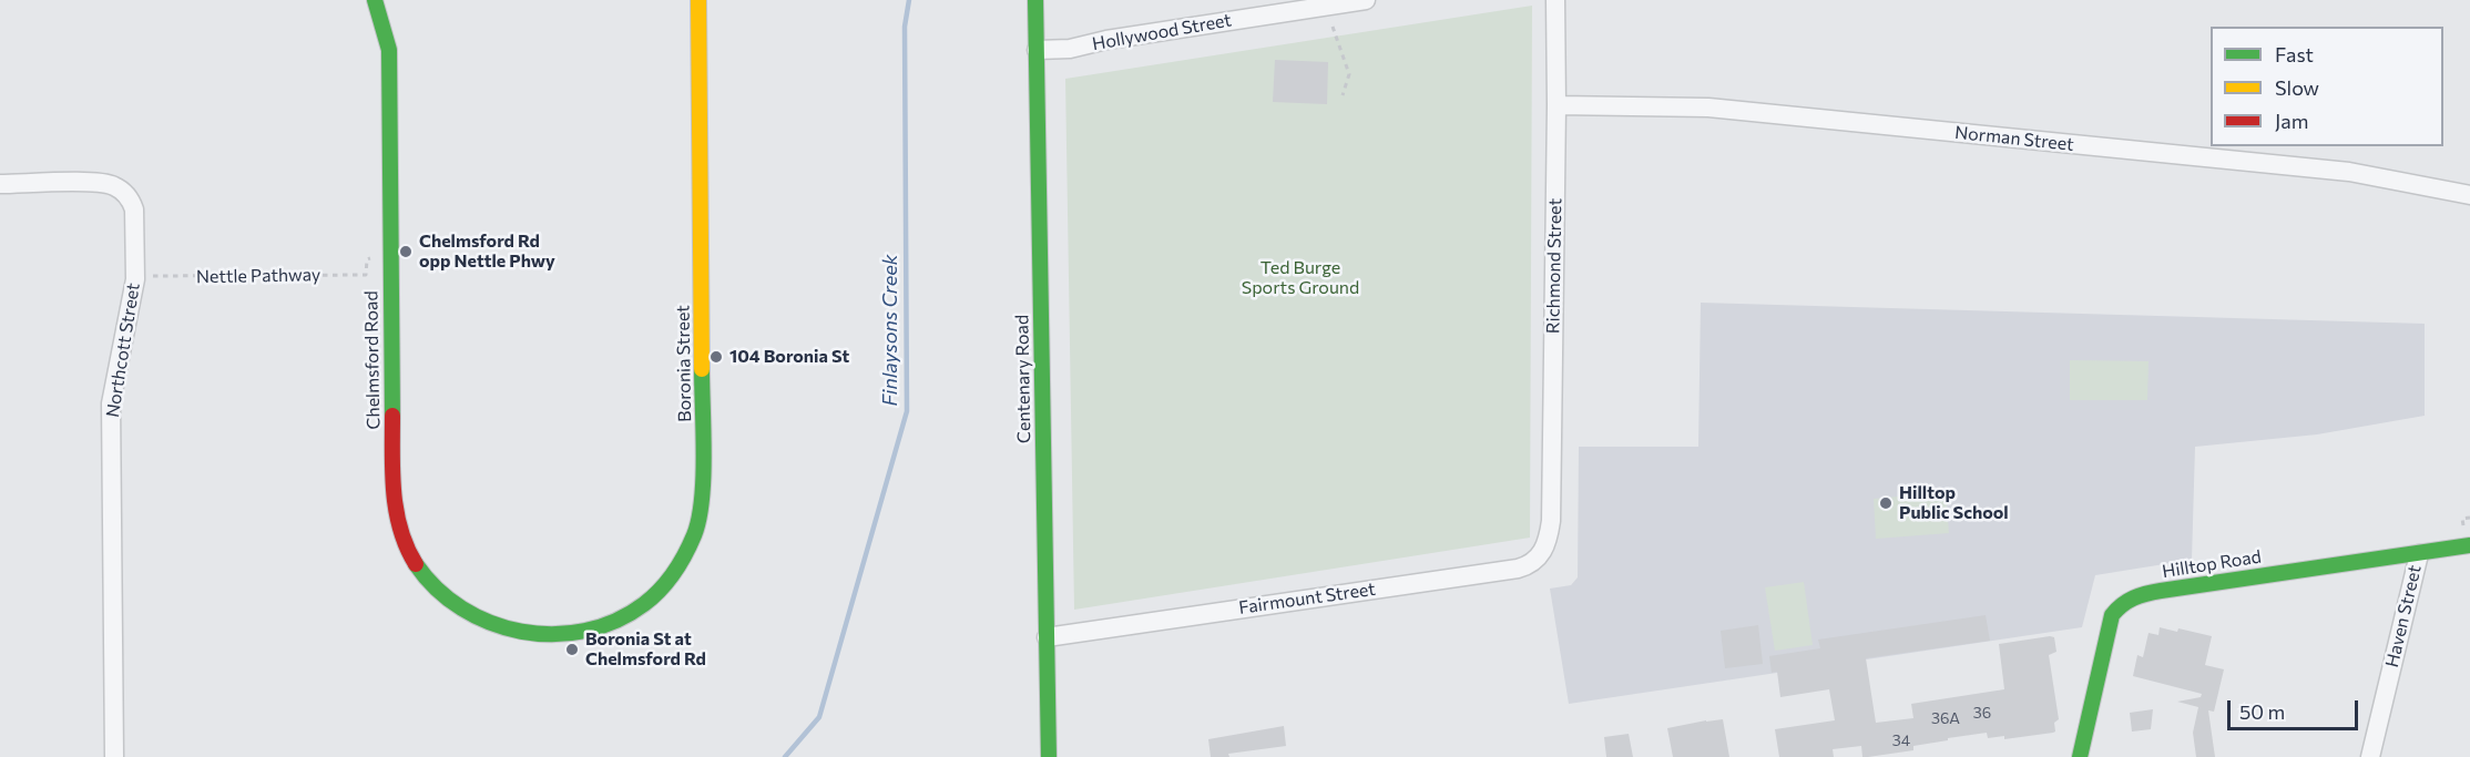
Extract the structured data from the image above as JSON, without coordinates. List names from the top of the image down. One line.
{"streets":{"street":["Hollywood Street","Norman Street","Richmond Street","Northcott Street","Chelmsford Road","Boronia Street","Centenary Road","Hilltop Road","Fairmount Street","Haven Street"],"path":["Nettle Pathway"]},"crossings":[["Hollywood Street","Centenary Road"],["Norman Street","Richmond Street"],["Richmond Street","Fairmount Street"],["Nettle Pathway","Chelmsford Road"],["Chelmsford Road","Boronia Street"],["Centenary Road","Fairmount Street"],["Hilltop Road","Haven Street"]],"water":["Finlaysons Creek"],"parks":["Ted Burge Sports Ground"],"places":["Chelmsford Rd opp Nettle Phwy","104 Boronia St","Hilltop Public School","Boronia St at Chelmsford Rd"],"house_numbers":["36","36A","34"],"legend":["Fast","Slow","Jam"],"scale_bar":"50 m"}
